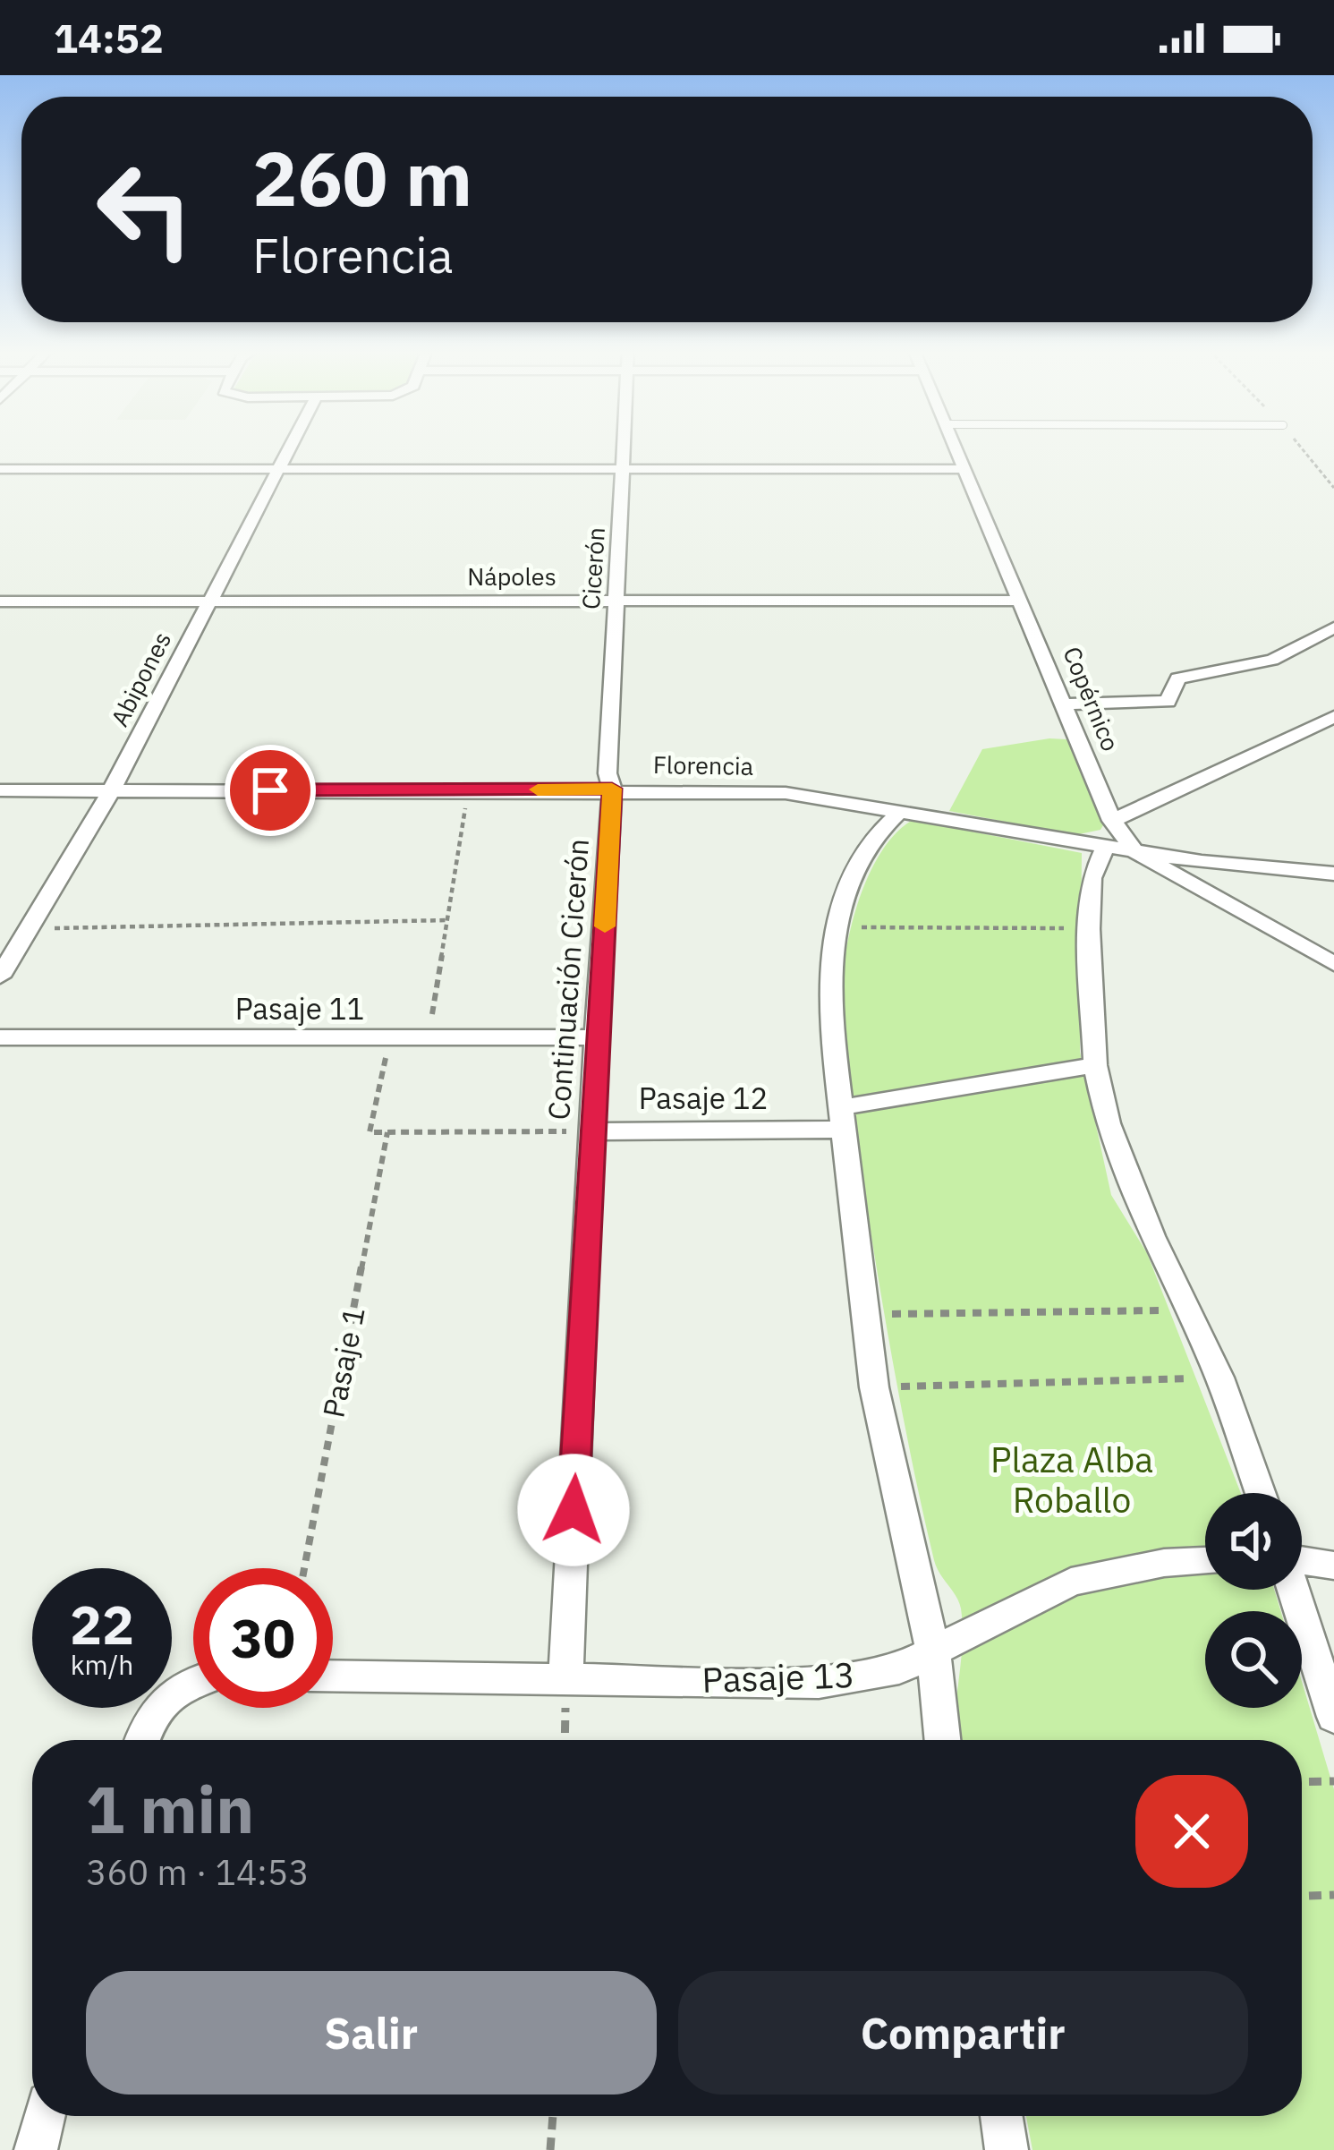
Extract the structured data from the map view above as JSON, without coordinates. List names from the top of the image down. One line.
{"streets":{"street":["Cicerón","Nápoles","Abipones","Copérnico","Florencia","Continuación Cicerón","Pasaje 11","Pasaje 12","Pasaje 13"],"path":["Pasaje 1"]},"crossings":[["Cicerón","Nápoles"],["Cicerón","Florencia"],["Cicerón","Continuación Cicerón"],["Nápoles","Abipones"],["Nápoles","Copérnico"],["Abipones","Florencia"],["Copérnico","Florencia"],["Florencia","Continuación Cicerón"],["Continuación Cicerón","Pasaje 11"],["Continuación Cicerón","Pasaje 12"],["Continuación Cicerón","Pasaje 13"]],"parks":["Plaza Alba Roballo"],"page":{"status":"14:52","turn":["260 m","Florencia"],"speed":"22 km/h","limit":"30","heading":["1 min","360 m · 14:53"],"buttons":["Salir","Compartir"]}}
